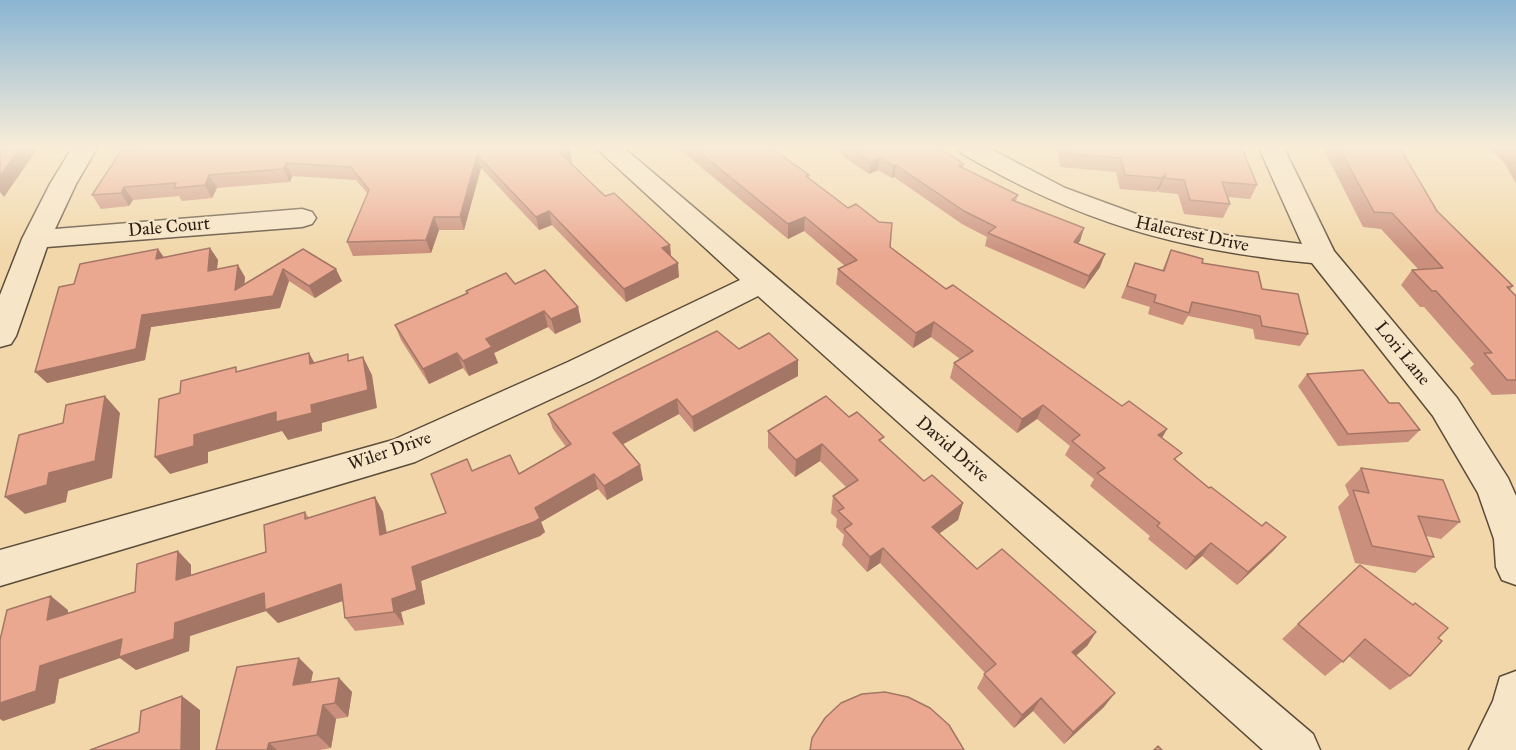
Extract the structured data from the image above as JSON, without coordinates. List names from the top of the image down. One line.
{"streets":{"street":["Dale Court","Halecrest Drive","Lori Lane","David Drive","Wiler Drive"]},"crossings":[["Halecrest Drive","Lori Lane"],["David Drive","Wiler Drive"]]}
